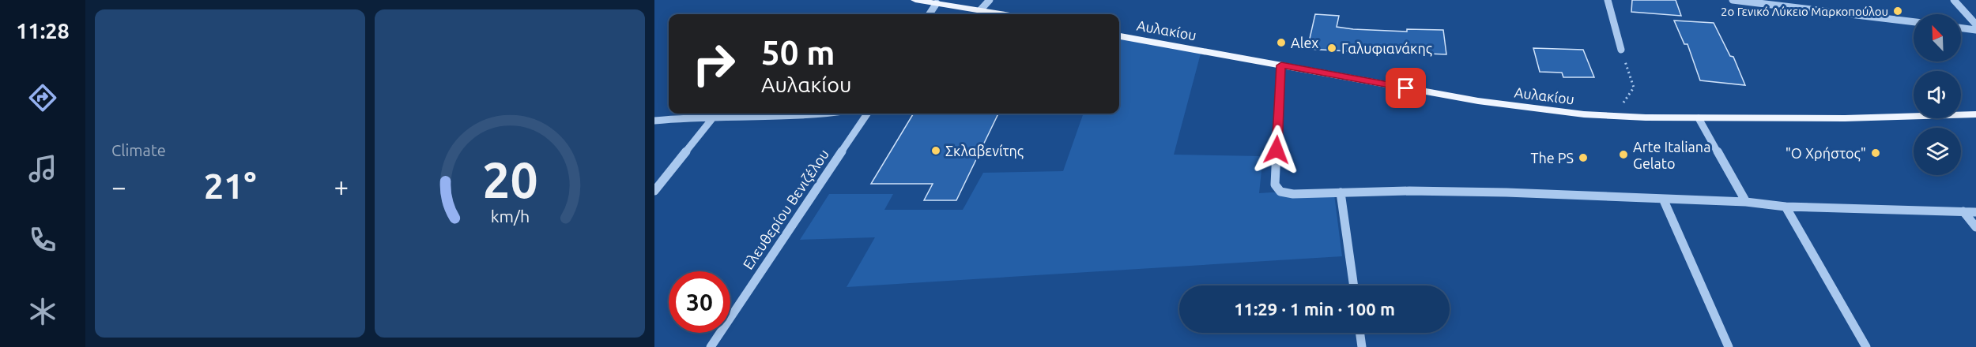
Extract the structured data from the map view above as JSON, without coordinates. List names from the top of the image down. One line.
{"streets":{"main road":["Αυλακίου"],"street":["Ελευθερίου Βενιζέλου"]},"places":["2ο Γενικό Λύκειο Μαρκοπούλου","Alex","Γαλυφιανάκης","Σκλαβενίτης","\"Ο Χρήστος\"","Arte Italiana Gelato","The PS"],"north":"top left","page":{"tabs":"11:28","tile":"Climate","turn":["50 m","Αυλακίου"],"heat":["−","21°","+"],"limit":"30","trip":"11:29 · 1 min · 100 m","gauge":["20","km/h"]}}
